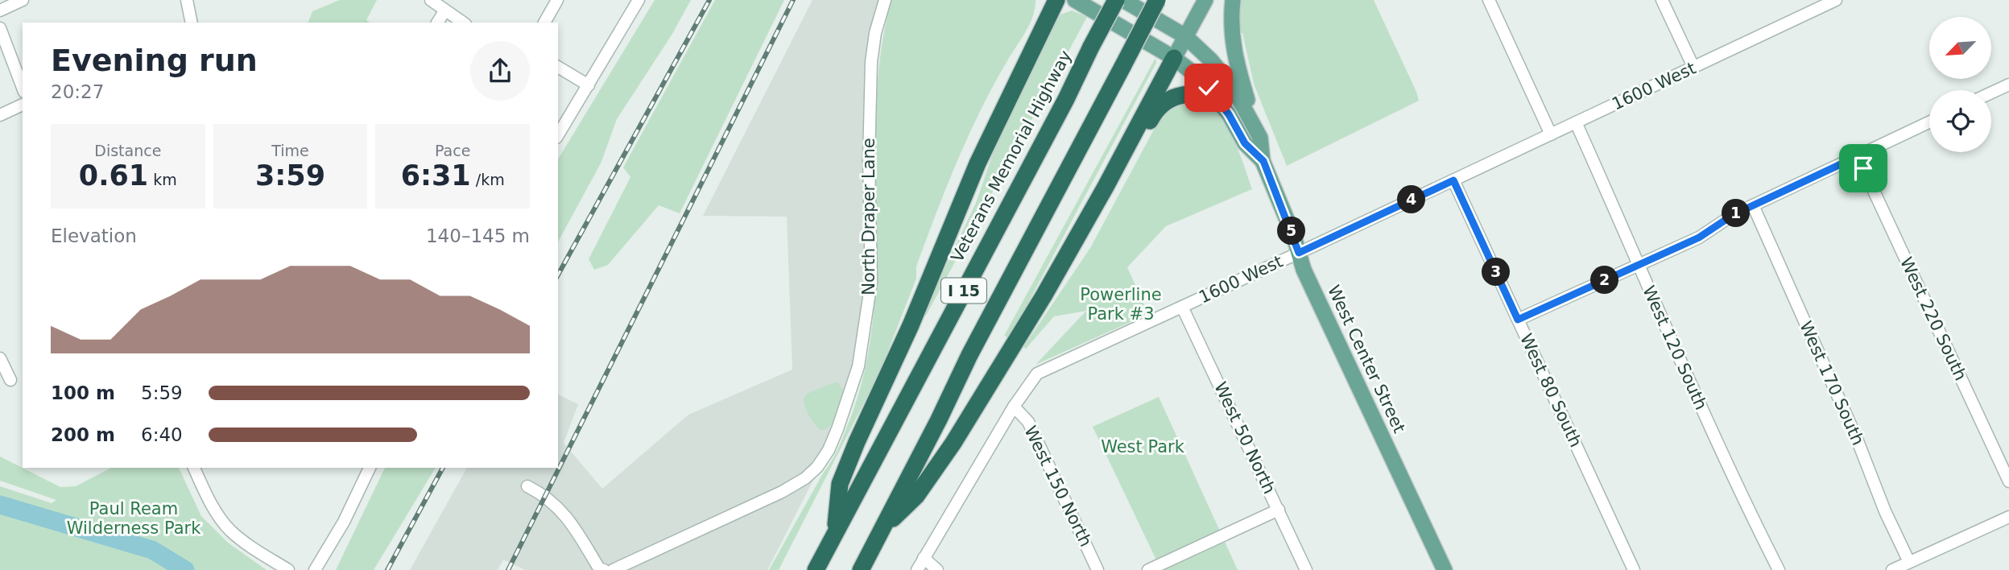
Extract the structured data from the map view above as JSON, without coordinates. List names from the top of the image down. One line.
{"streets":{"highway":["Veterans Memorial Highway","I 15"],"main road":["West Center Street"],"street":["1600 West","North Draper Lane","West 220 South","West 120 South","West 170 South","West 80 South","West 50 North","West 150 North"]},"crossings":[["1600 West","West 120 South"],["1600 West","West Center Street"],["1600 West","West 80 South"],["1600 West","West 50 North"],["1600 West","West 150 North"]],"parks":["Powerline Park #3","West Park","Paul Ream Wilderness Park"],"north":"bottom left","page":{"heading":["Evening run","20:27"],"stats":[["Distance","0.61 km"],["Time","3:59"],["Pace","6:31 /km"]],"pins":["4","1","5","3","2"],"chart":["Elevation","140–145 m"],"list":[{"name":"100 m","note":"5:59"},{"name":"200 m","note":"6:40"}]}}
